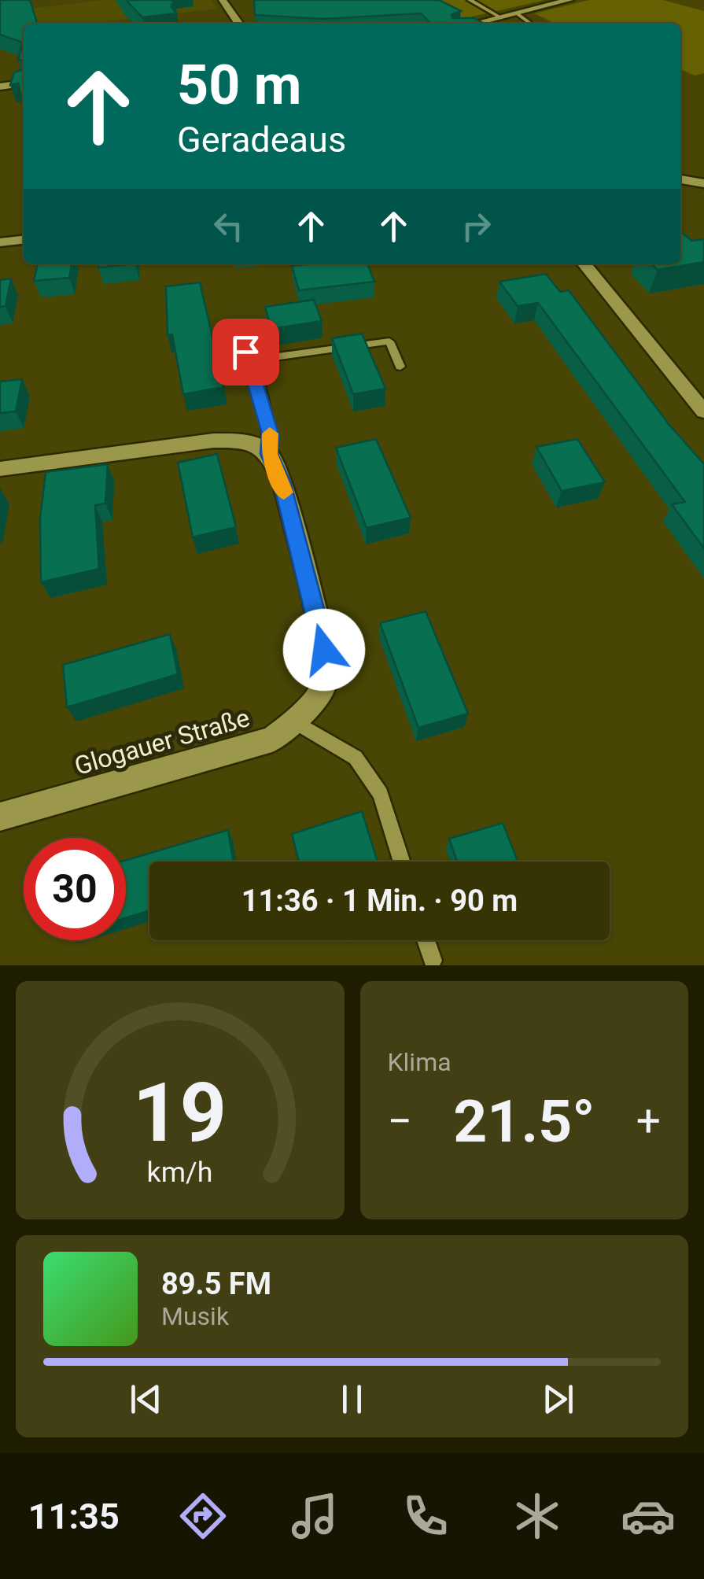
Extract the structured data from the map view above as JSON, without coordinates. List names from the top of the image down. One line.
{"streets":{"street":["Glogauer Straße"]},"page":{"turn":["50 m","Geradeaus"],"limit":"30","trip":"11:36 · 1 Min. · 90 m","tile":"Klima","heat":["−","21.5°","+"],"song":["89.5 FM","Musik"],"tabs":"11:35","gauge":["19","km/h"]}}
